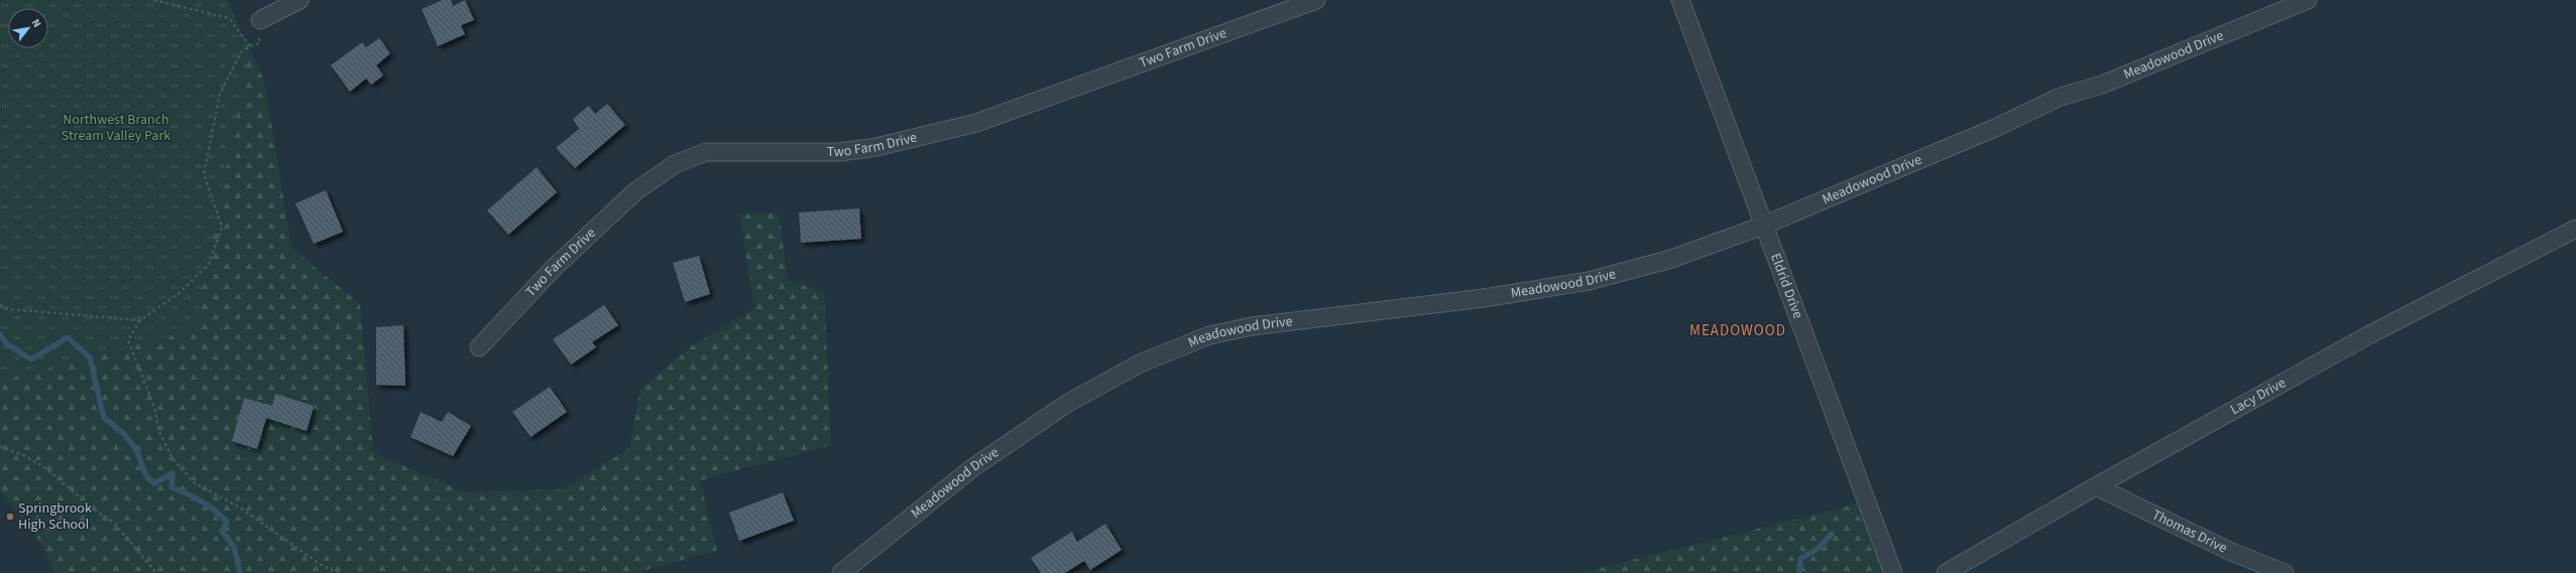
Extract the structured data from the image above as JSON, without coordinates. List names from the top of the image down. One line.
{"streets":{"street":["Two Farm Drive","Meadowood Drive","Eldrid Drive","Lacy Drive","Thomas Drive"]},"crossings":[["Meadowood Drive","Eldrid Drive"],["Lacy Drive","Thomas Drive"]],"districts":["MEADOWOOD"],"parks":["Northwest Branch Stream Valley Park"],"places":["Springbrook High School"],"north":"top right"}
